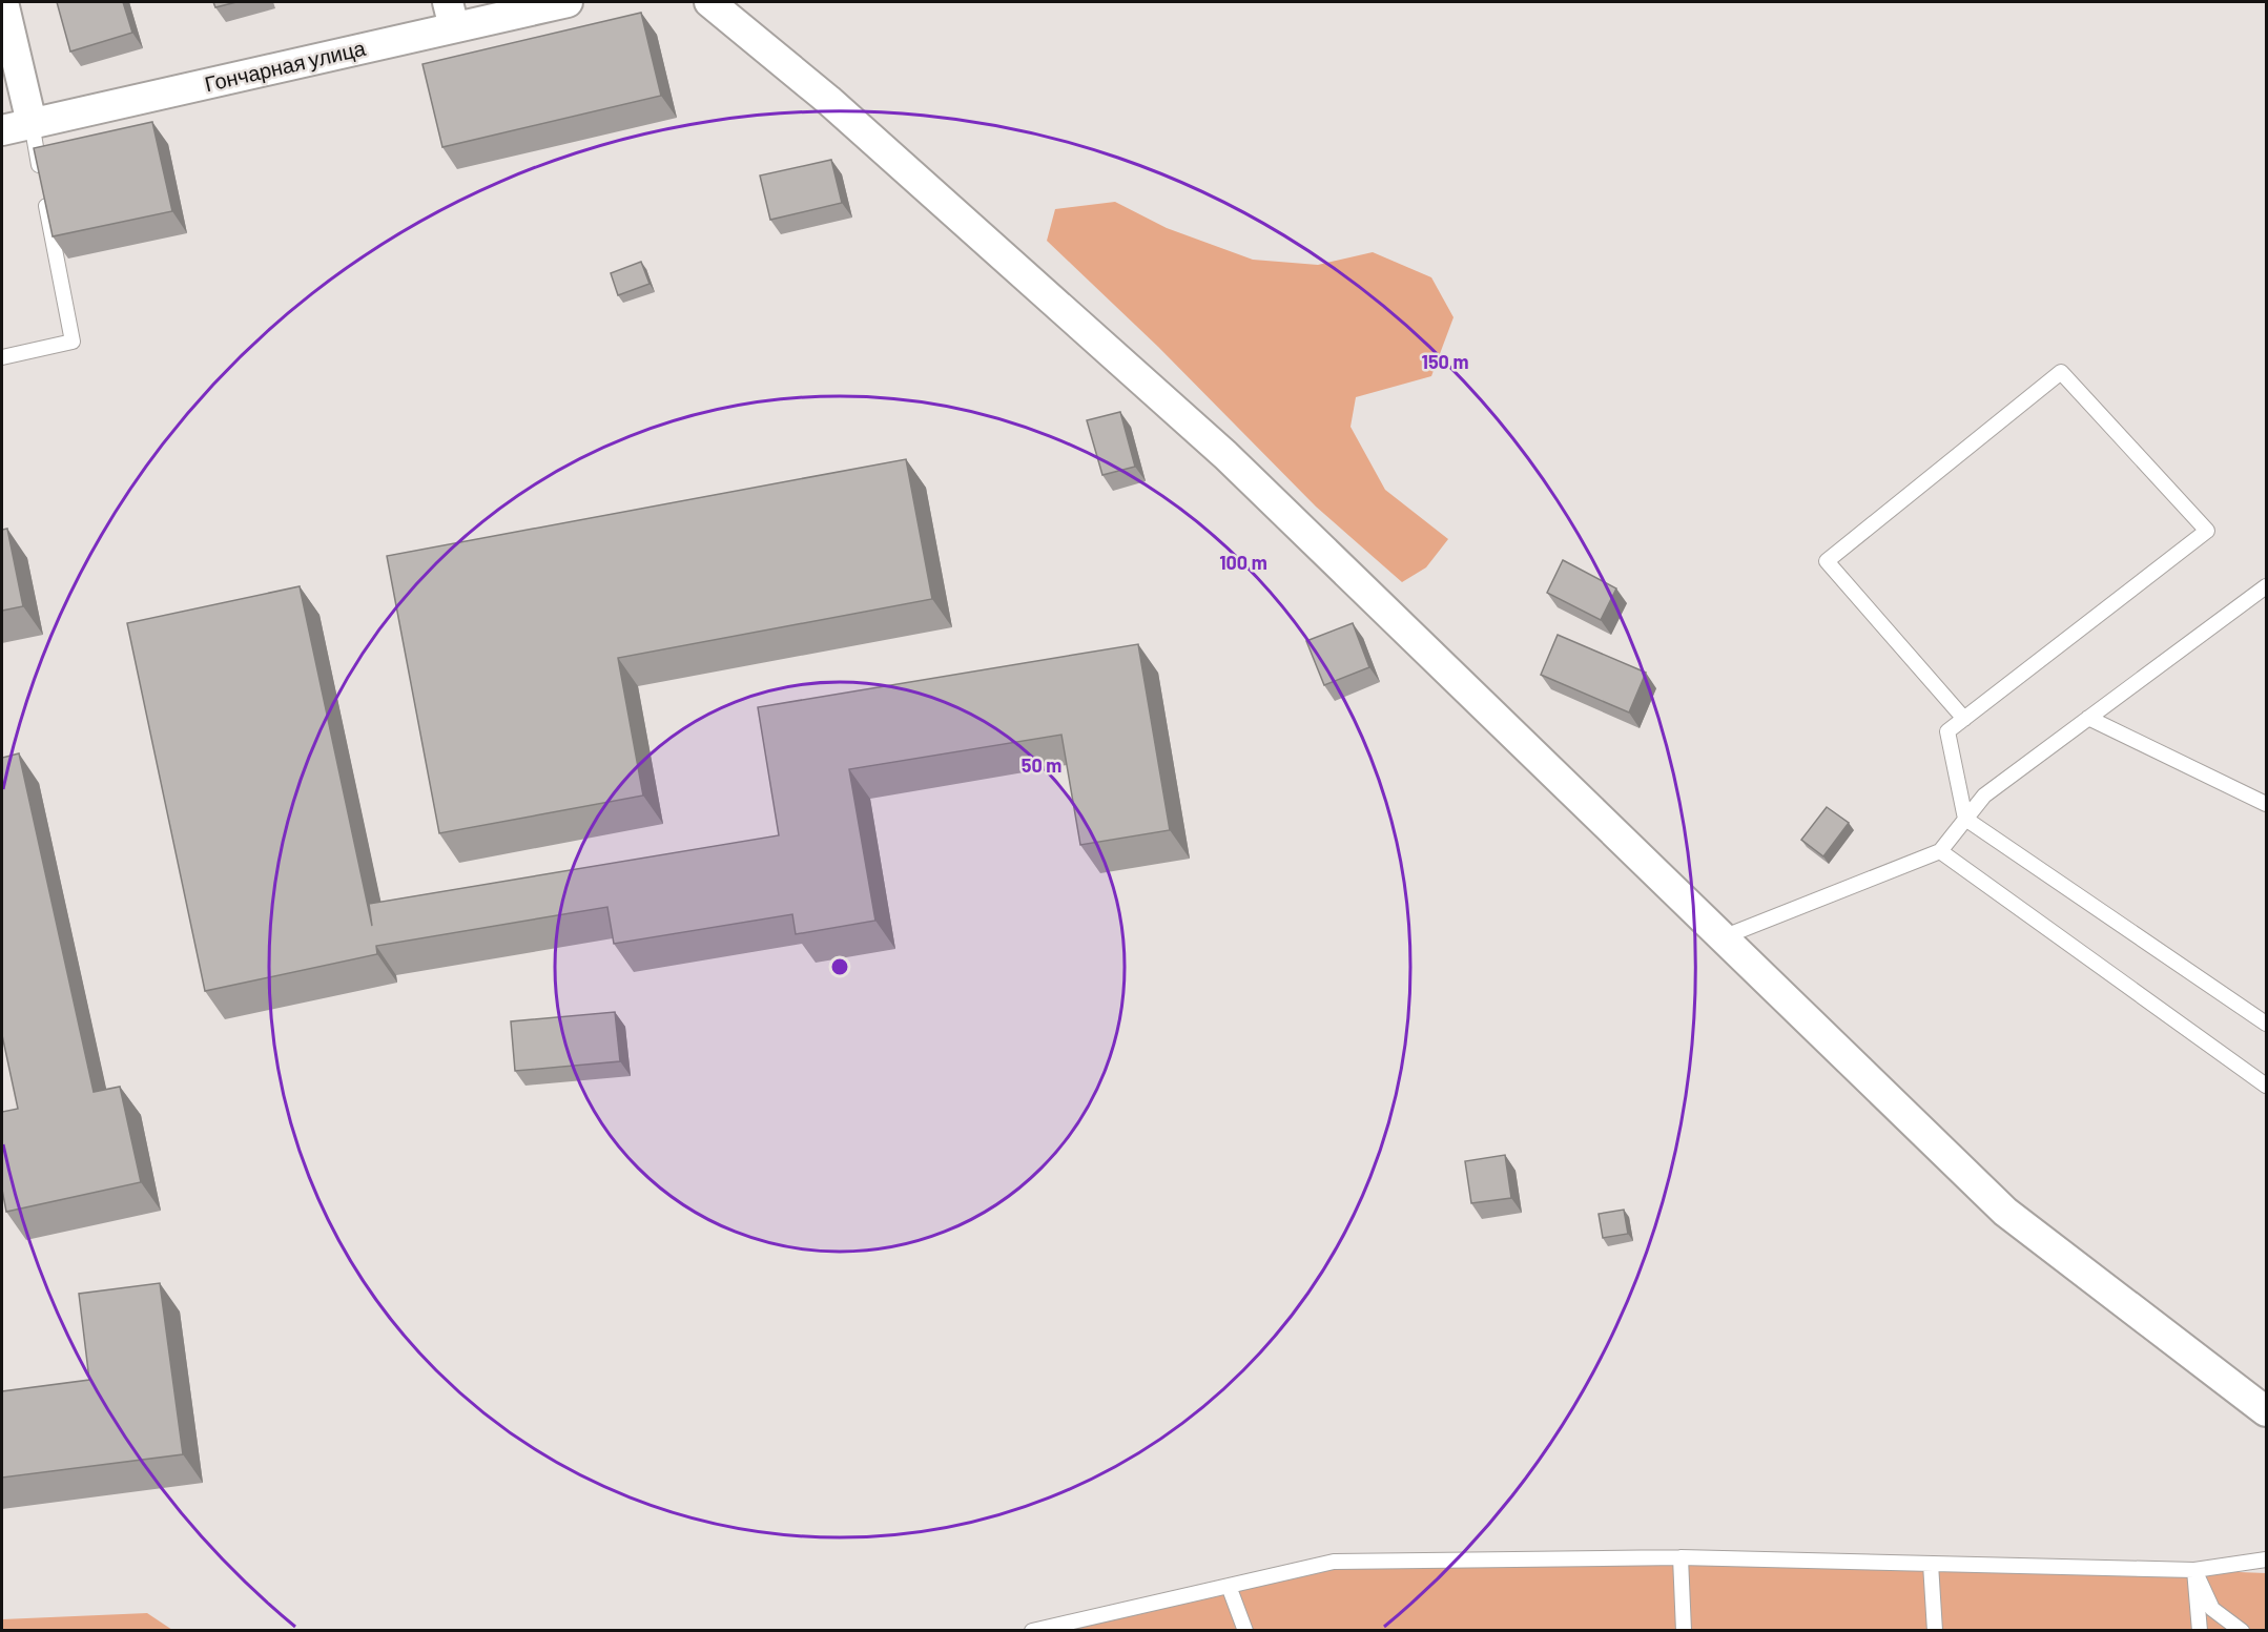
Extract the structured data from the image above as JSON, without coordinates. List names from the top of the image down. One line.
{"streets":{"street":["Гончарная улица"]},"rings":["150 m","100 m","50 m"]}
